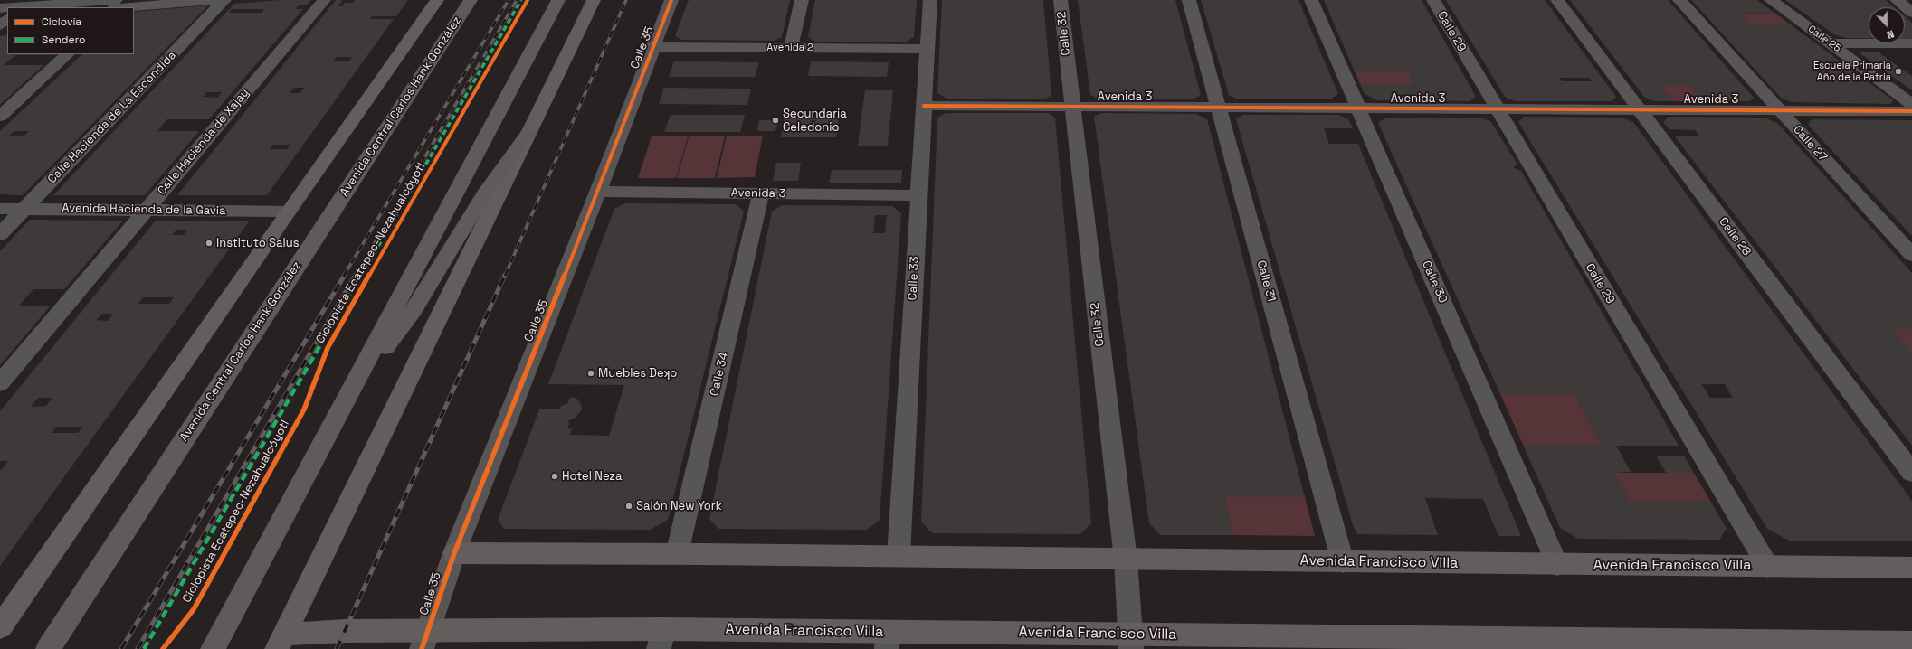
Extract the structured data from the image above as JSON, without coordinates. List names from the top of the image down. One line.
{"streets":{"highway":["Avenida Central Carlos Hank González"],"main road":["Avenida Francisco Villa"],"street":["Calle 29","Calle 32","Calle 25","Calle 35","Avenida 2","Avenida 3","Calle Hacienda de La Escondida","Calle Hacienda de Xajay","Calle 27","Avenida Hacienda de la Gavia","Calle 28","Calle 33","Calle 31","Calle 30","Calle 34"],"cycle path":["Ciclopista Ecatepec-Nezahualcóyotl"]},"crossings":[["Calle 29","Avenida 3"],["Calle 29","Avenida Francisco Villa"],["Calle 32","Avenida 3"],["Calle 32","Avenida Francisco Villa"],["Calle 35","Avenida 2"],["Calle 35","Avenida 3"],["Calle 35","Avenida Francisco Villa"],["Avenida 2","Calle 33"],["Avenida 3","Calle 27"],["Avenida 3","Calle 28"],["Avenida 3","Calle 33"],["Avenida 3","Calle 31"],["Avenida 3","Calle 30"],["Avenida 3","Calle 34"],["Calle Hacienda de La Escondida","Avenida Hacienda de la Gavia"],["Calle Hacienda de Xajay","Avenida Hacienda de la Gavia"],["Calle 33","Avenida Francisco Villa"],["Calle 31","Avenida Francisco Villa"],["Calle 30","Avenida Francisco Villa"],["Calle 34","Avenida Francisco Villa"]],"places":["Escuela Primaria Año de la Patria","Secundaria Celedonio","Instituto Salus","Muebles Deʞo","Hotel Neza","Salón New York"],"legend":["Ciclovía","Sendero"],"north":"bottom"}
